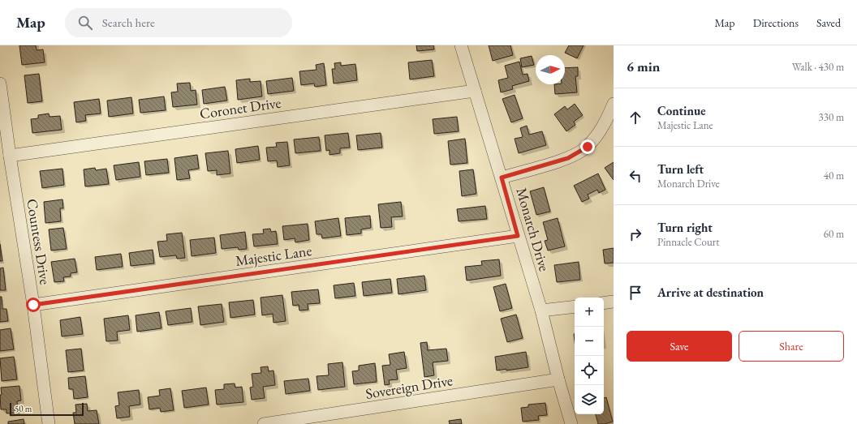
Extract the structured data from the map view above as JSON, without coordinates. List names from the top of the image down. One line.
{"streets":{"street":["Coronet Drive","Monarch Drive","Countess Drive","Majestic Lane","Sovereign Drive"]},"crossings":[["Coronet Drive","Monarch Drive"],["Coronet Drive","Countess Drive"],["Monarch Drive","Majestic Lane"],["Monarch Drive","Sovereign Drive"],["Countess Drive","Majestic Lane"]],"scale_bar":"50 m","north":"right","page":{"header":"Map","search":"Search here","nav":["Map","Directions","Saved"],"heading":["6 min","Walk · 430 m"],"list":[["Continue","Majestic Lane","330 m"],["Turn left","Monarch Drive","40 m"],["Turn right","Pinnacle Court","60 m"],"Arrive at destination"],"map_buttons":["+","−"],"buttons":["Save","Share"],"scale":"50 m"}}
